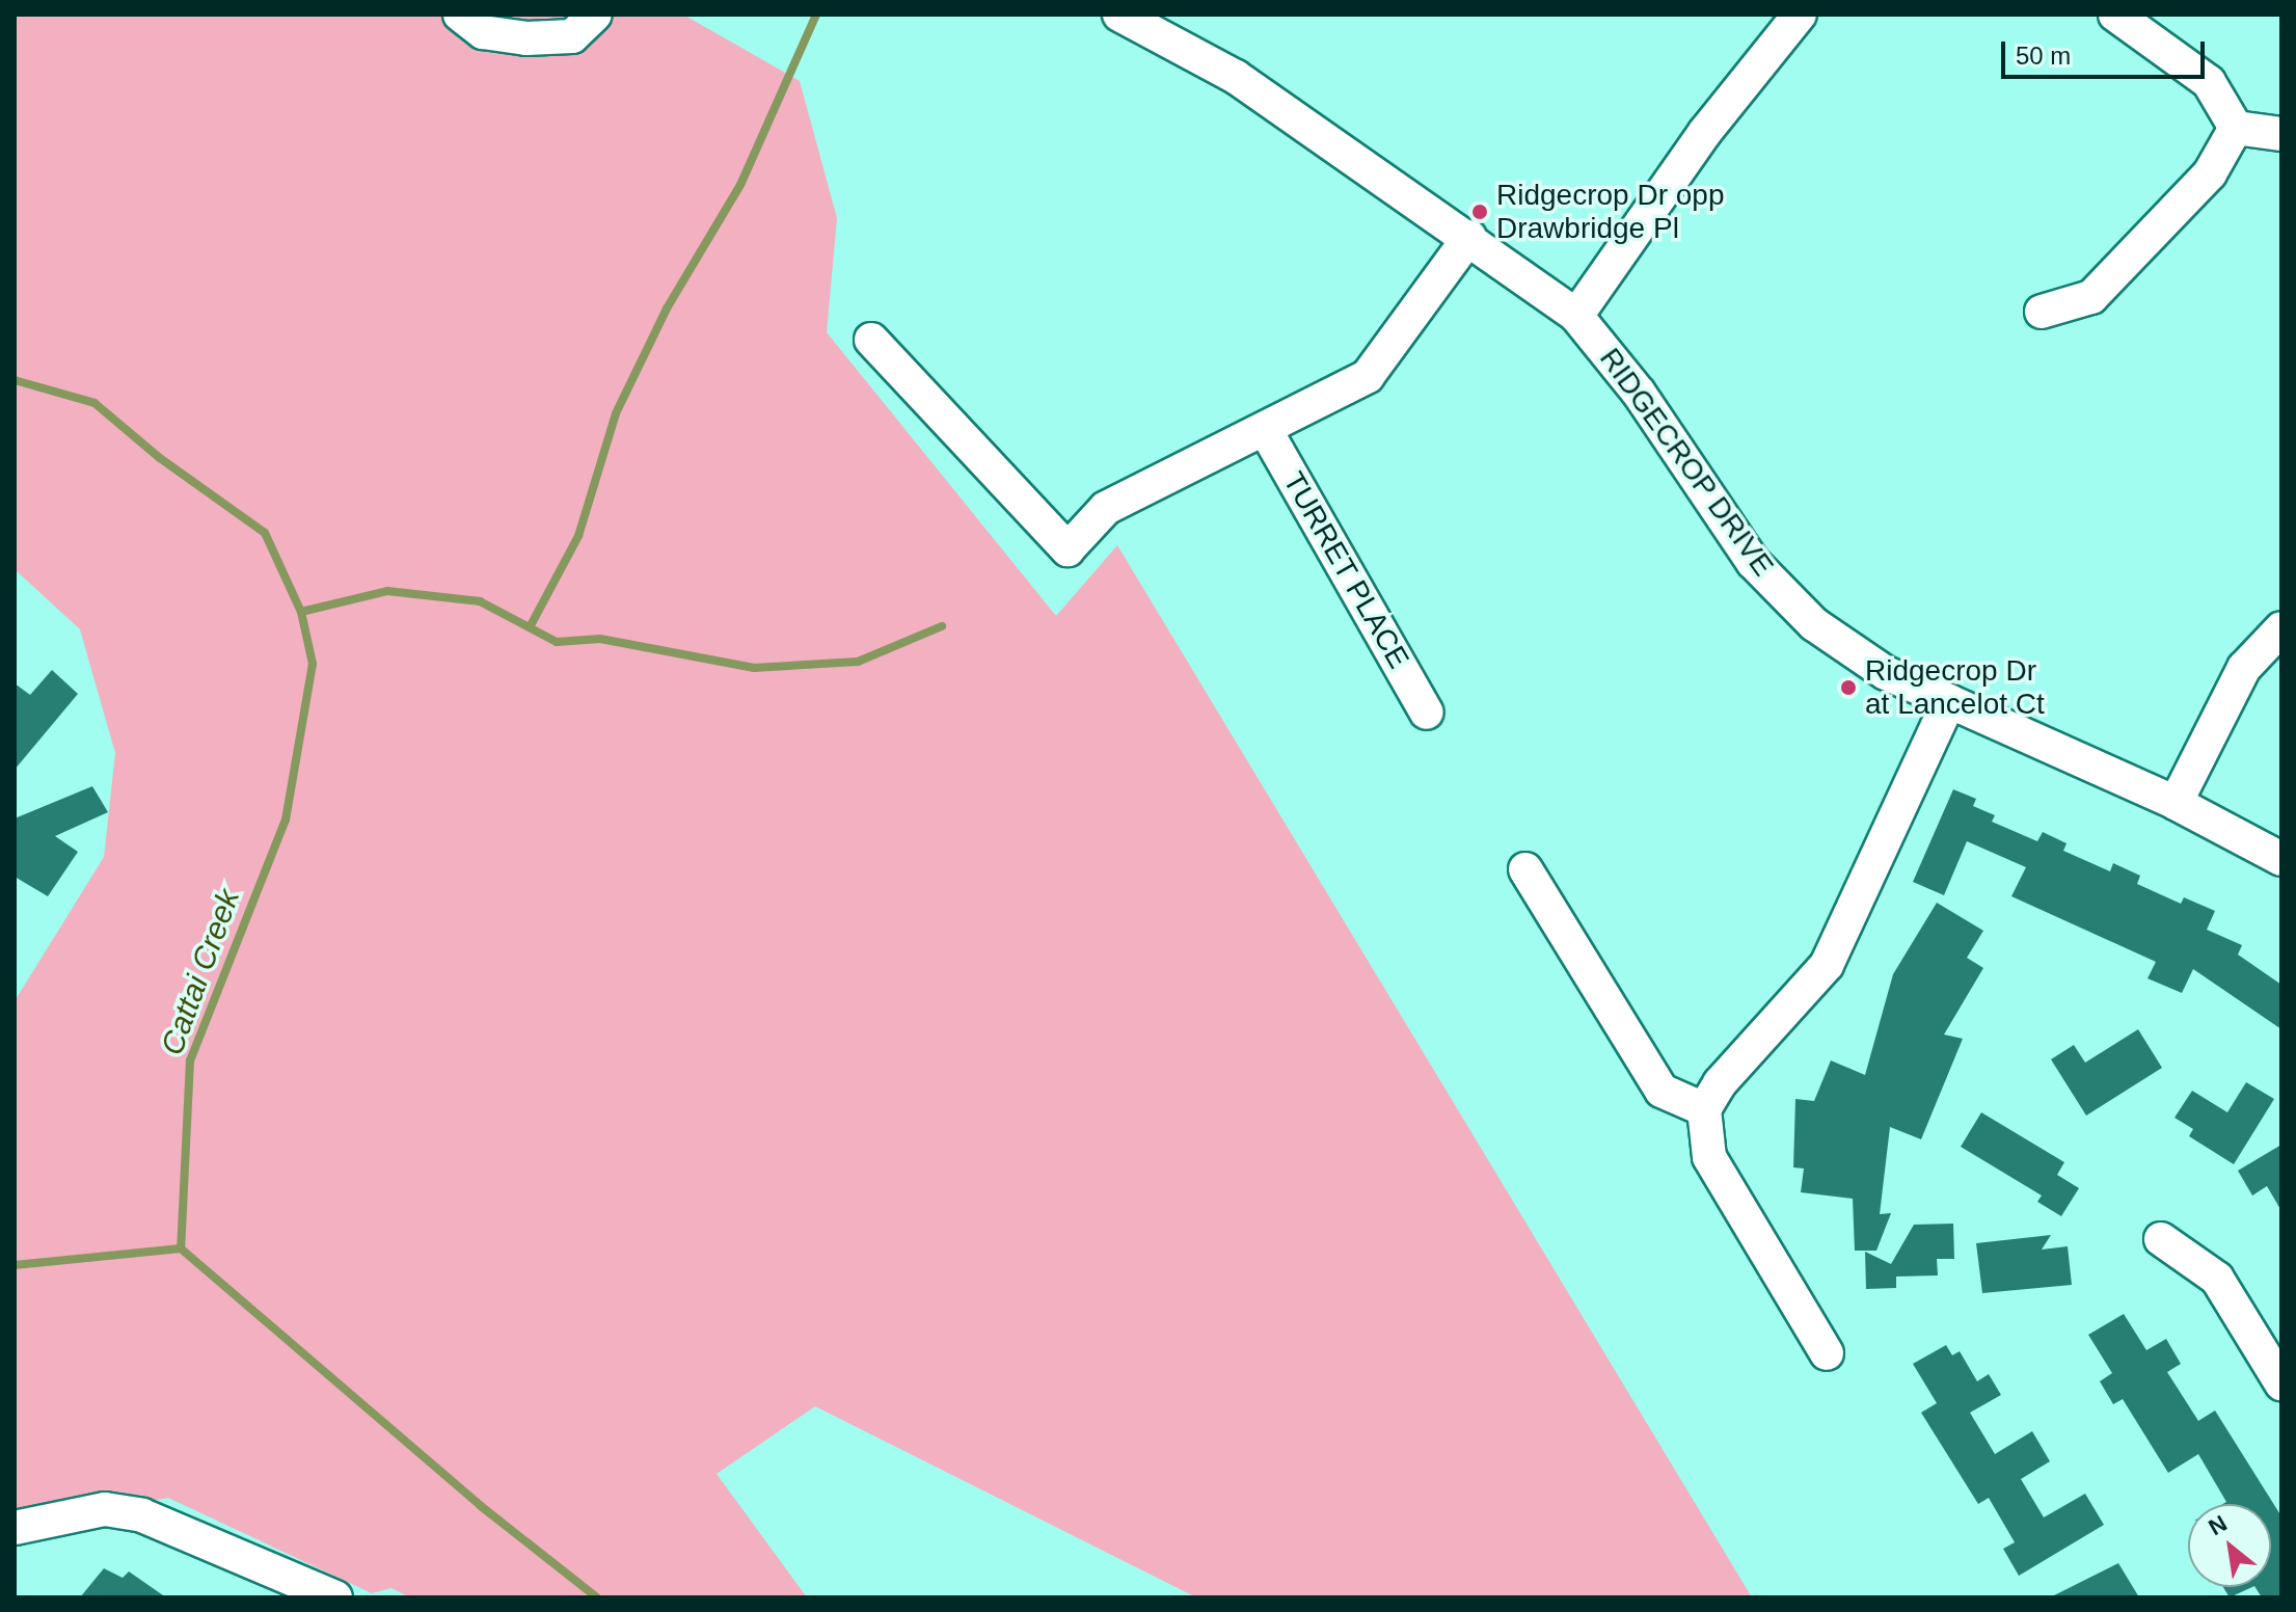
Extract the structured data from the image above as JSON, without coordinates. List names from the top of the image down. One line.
{"streets":{"street":["RIDGECROP DRIVE","TURRET PLACE"]},"water":["Cattai Creek"],"places":["Ridgecrop Dr opp Drawbridge Pl","Ridgecrop Dr at Lancelot Ct"],"scale_bar":"50 m","north":"top left"}
